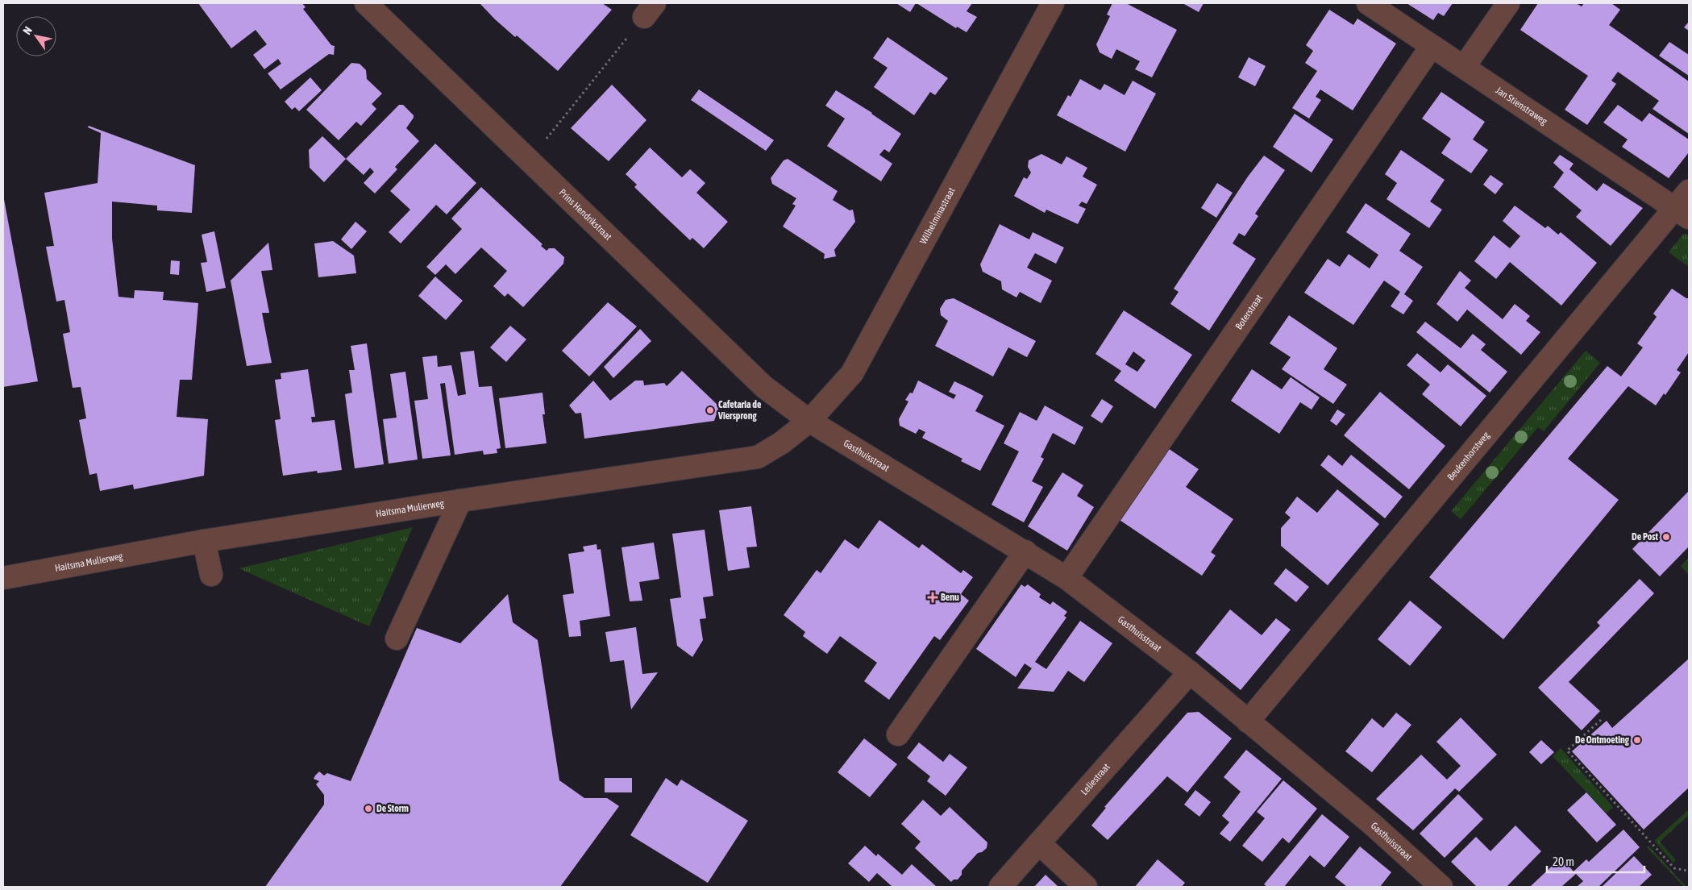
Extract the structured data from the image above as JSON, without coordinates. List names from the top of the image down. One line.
{"streets":{"street":["Jan Stienstraweg","Prins Hendrikstraat","Wilhelminastraat","Boterstraat","Gasthuisstraat","Beukenhorstweg","Haitsma Mulierweg","Leliestraat"]},"crossings":[["Jan Stienstraweg","Boterstraat"],["Jan Stienstraweg","Beukenhorstweg"],["Prins Hendrikstraat","Wilhelminastraat"],["Prins Hendrikstraat","Gasthuisstraat"],["Prins Hendrikstraat","Haitsma Mulierweg"],["Wilhelminastraat","Gasthuisstraat"],["Wilhelminastraat","Haitsma Mulierweg"],["Boterstraat","Gasthuisstraat"],["Gasthuisstraat","Beukenhorstweg"],["Gasthuisstraat","Haitsma Mulierweg"],["Gasthuisstraat","Leliestraat"]],"places":{"other":["Cafetaria de Viersprong","De Post","De Ontmoeting","De Storm"],"health":["Benu"]},"scale_bar":"20 m","north":"top left"}
